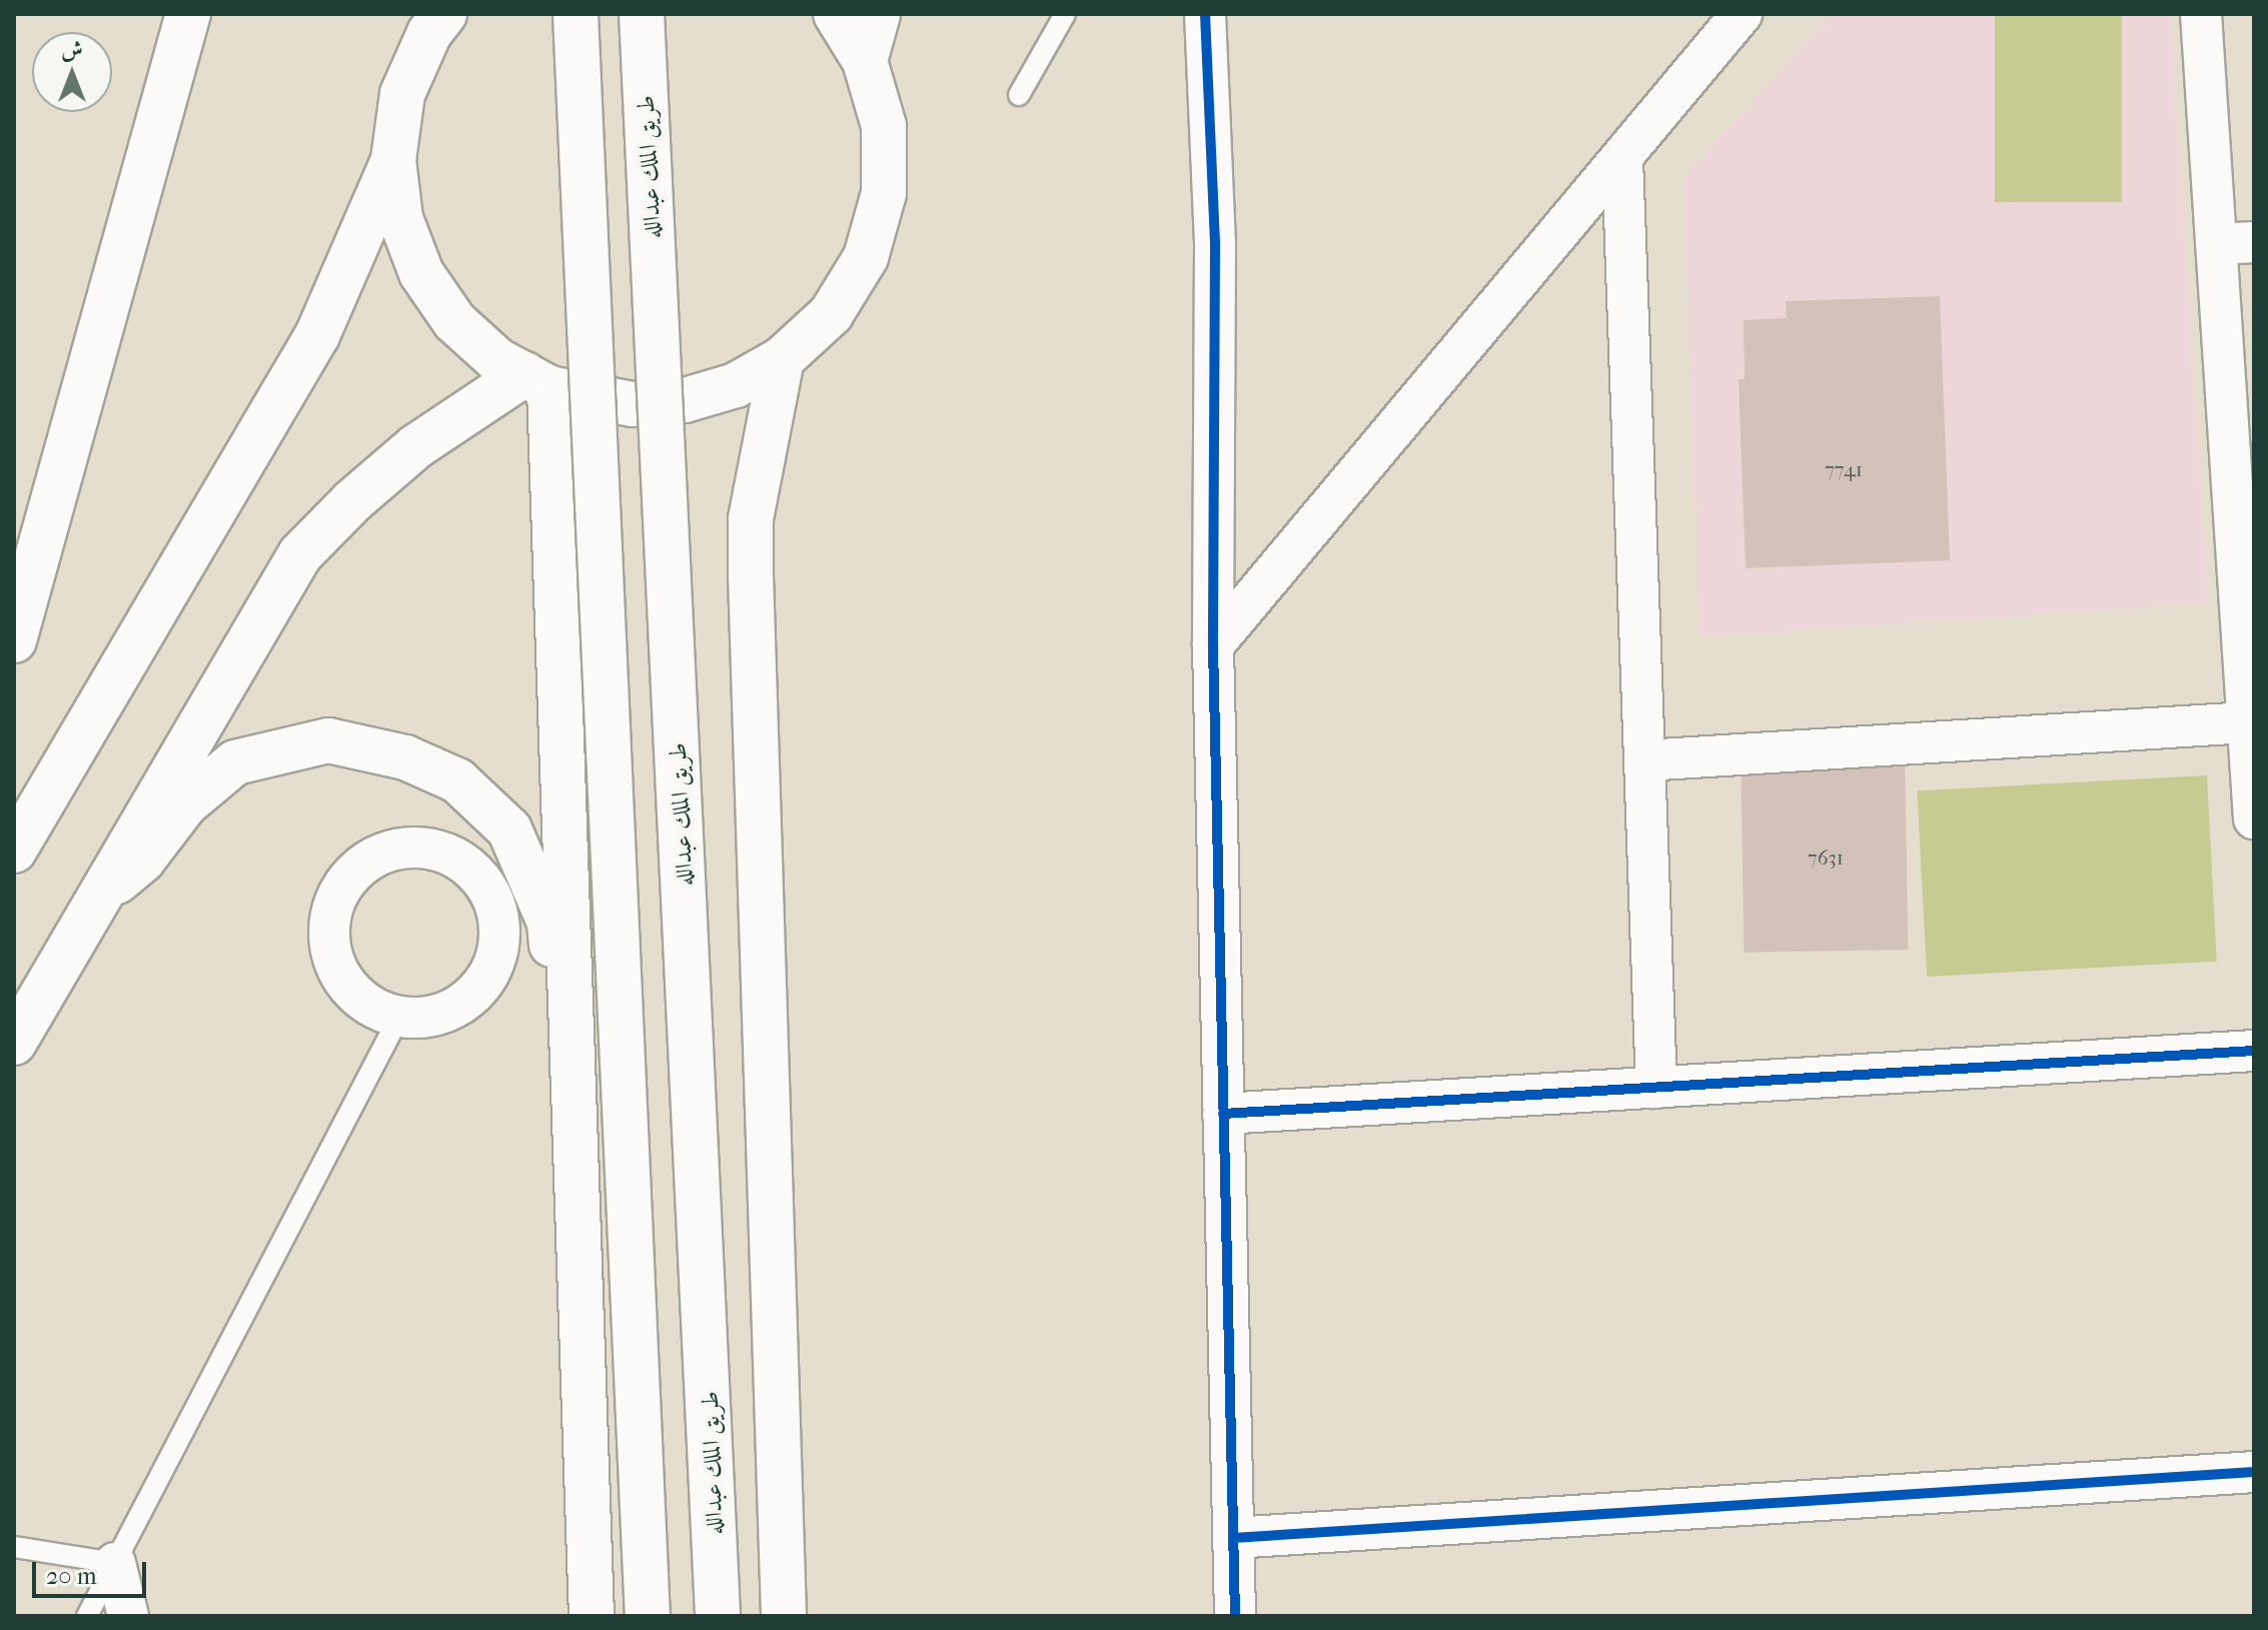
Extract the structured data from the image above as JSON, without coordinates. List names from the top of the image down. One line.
{"streets":{"main road":["طريق الملك عبدالله"]},"house_numbers":["7741","7631"],"scale_bar":"20 m","north":"top"}
